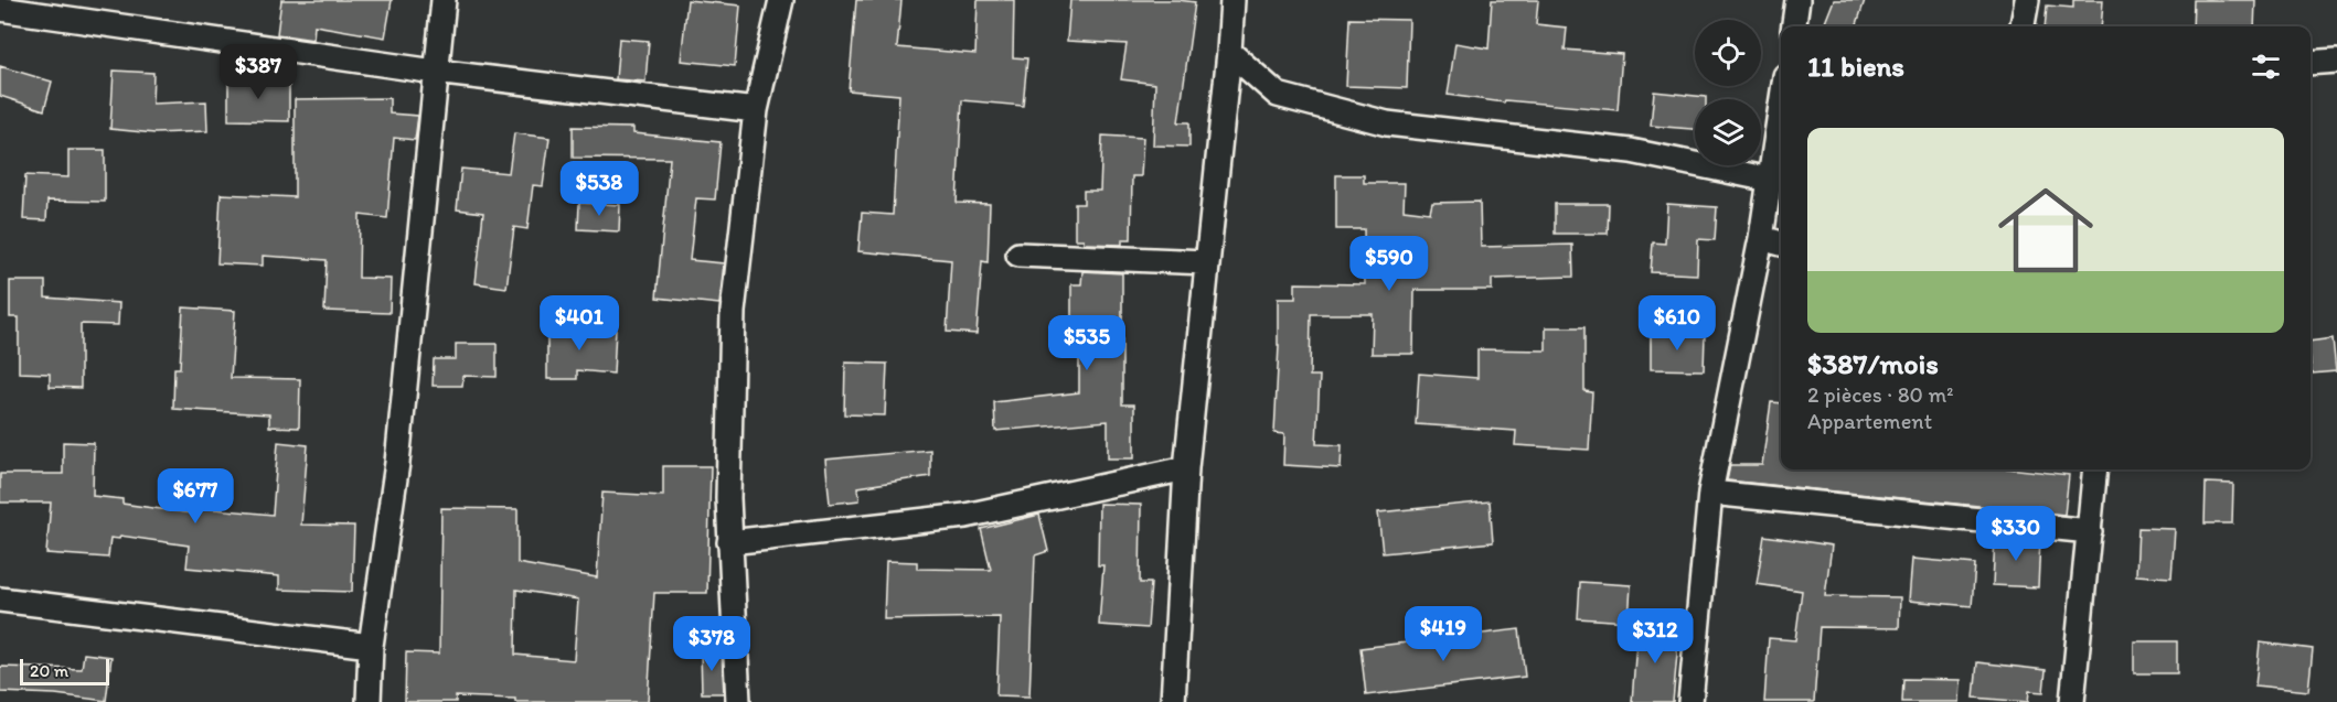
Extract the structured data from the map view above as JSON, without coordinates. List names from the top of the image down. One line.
{"scale_bar":"20 m","page":{"heading":"11 biens","price":["$387","$538","$590","$401","$610","$535","$677","$330","$419","$312","$378"],"list":[{"name":"$387/mois","note":"2 pièces · 80 m² · Appartement"}],"scale":"20 m"}}
